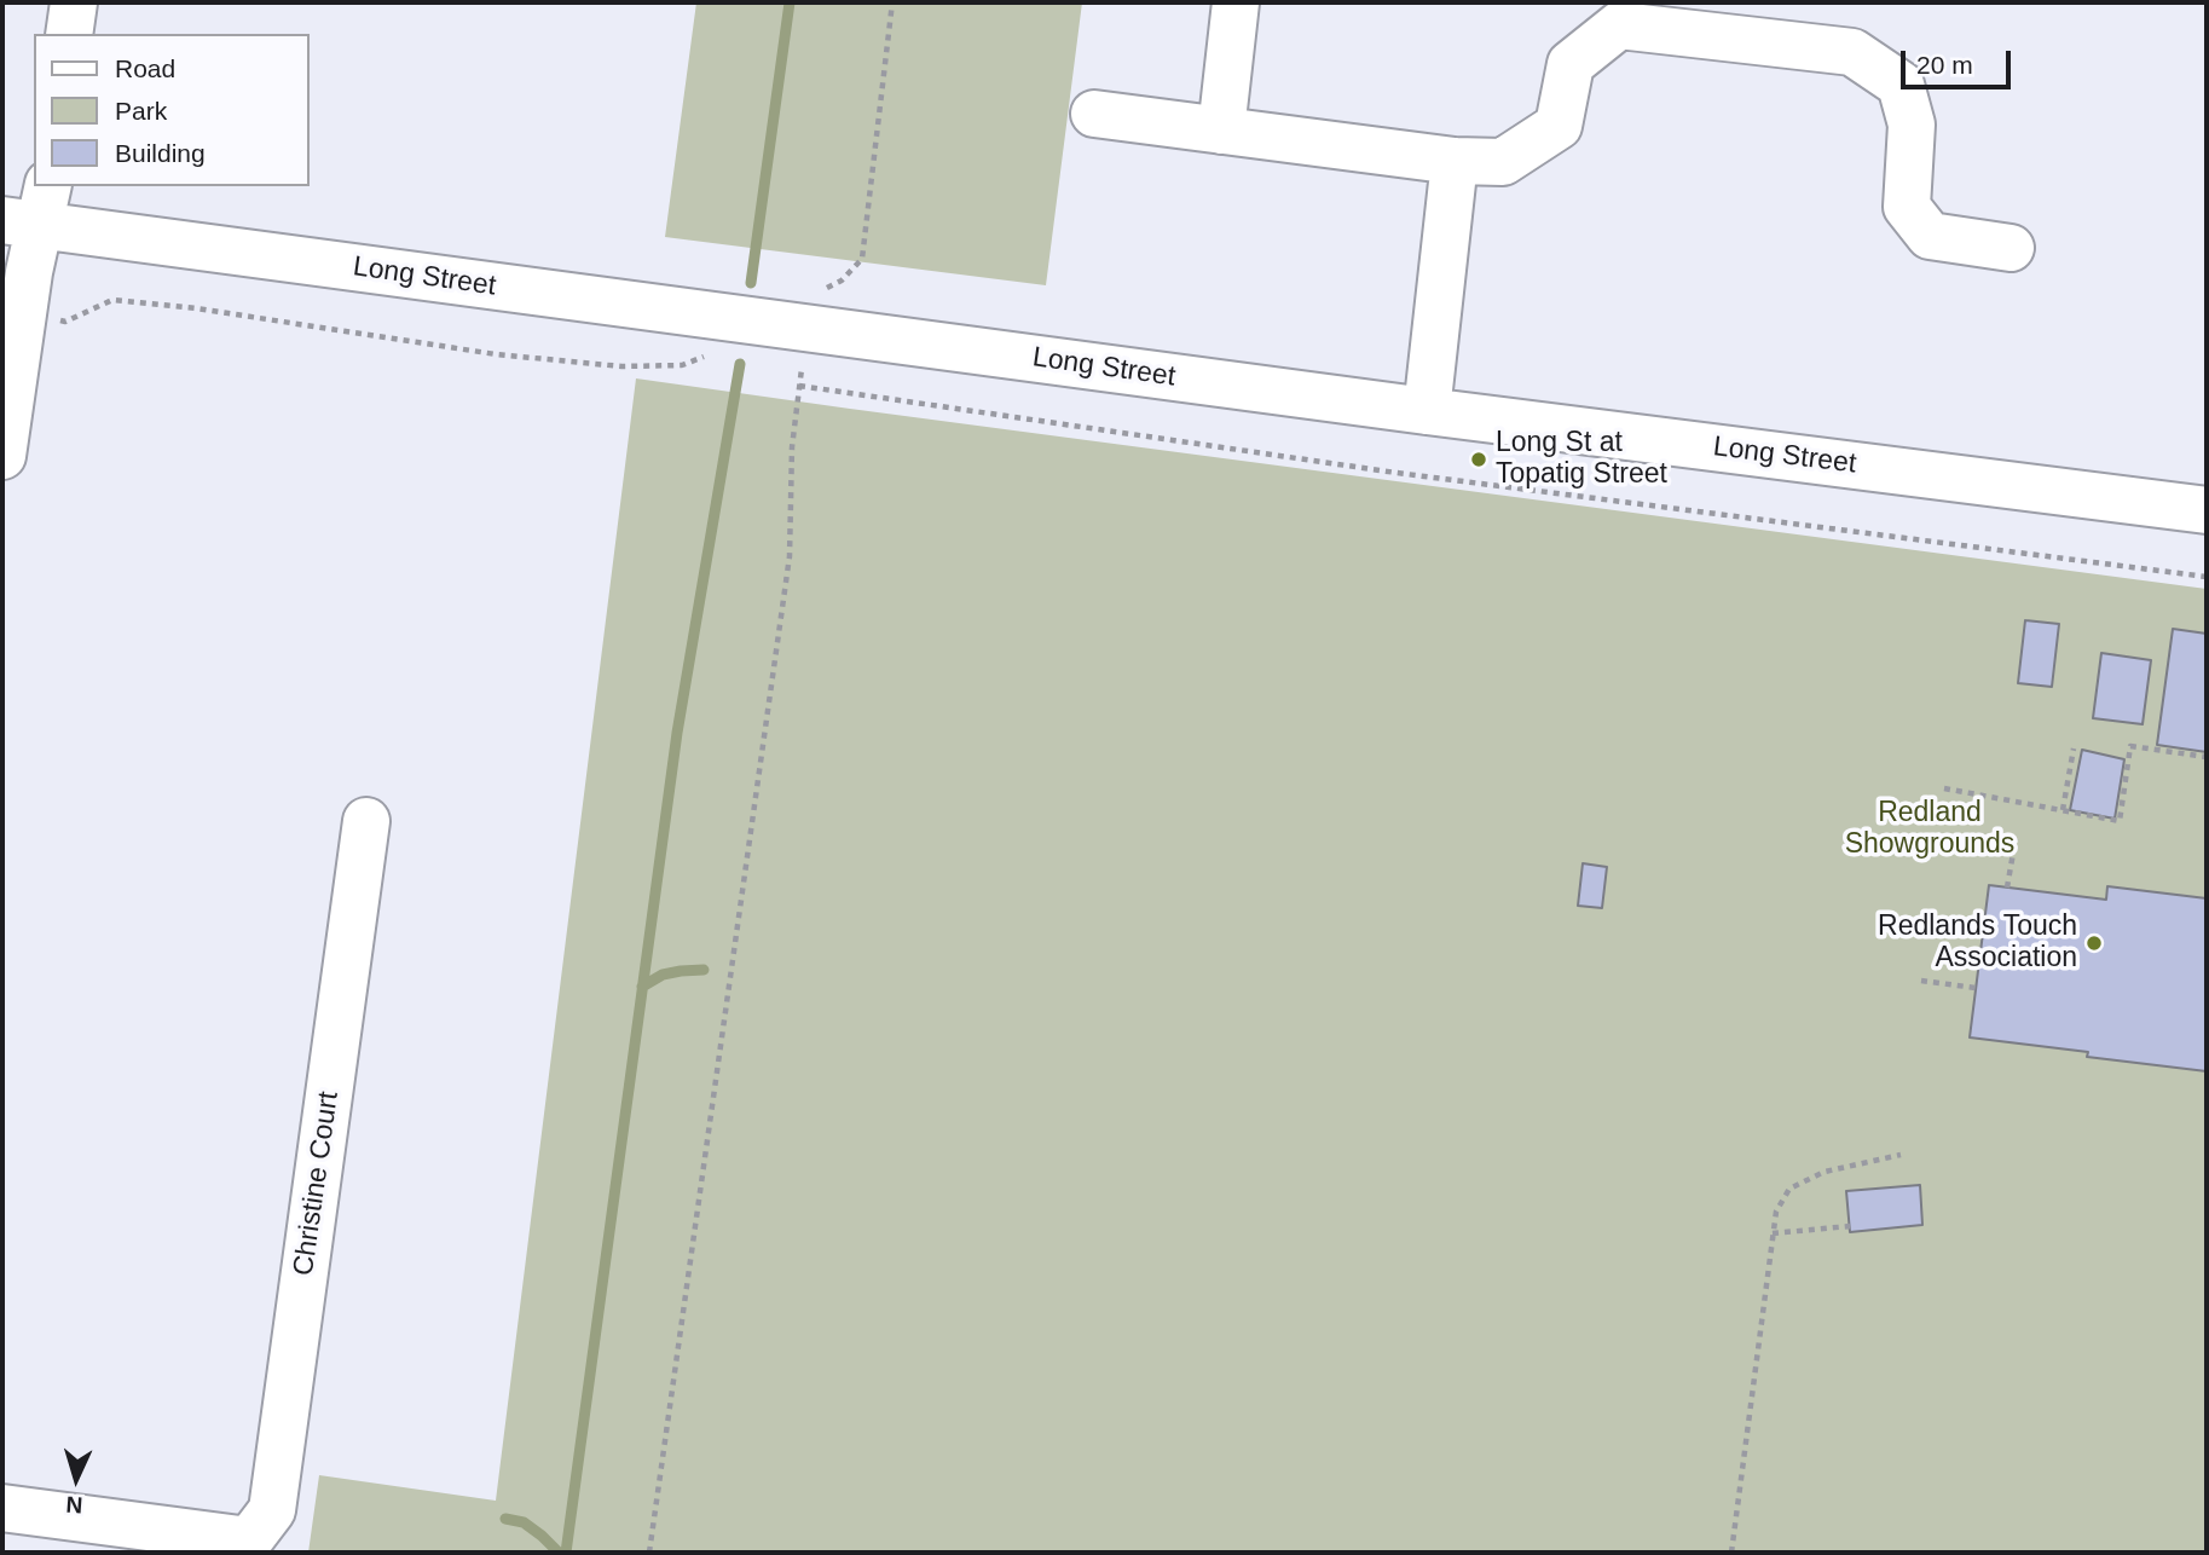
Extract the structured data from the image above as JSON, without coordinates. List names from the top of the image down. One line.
{"streets":{"street":["Long Street","Christine Court"]},"parks":["Redland Showgrounds"],"places":["Long St at Topatig Street","Redlands Touch Association"],"legend":["Road","Park","Building"],"scale_bar":"20 m","north":"bottom"}
